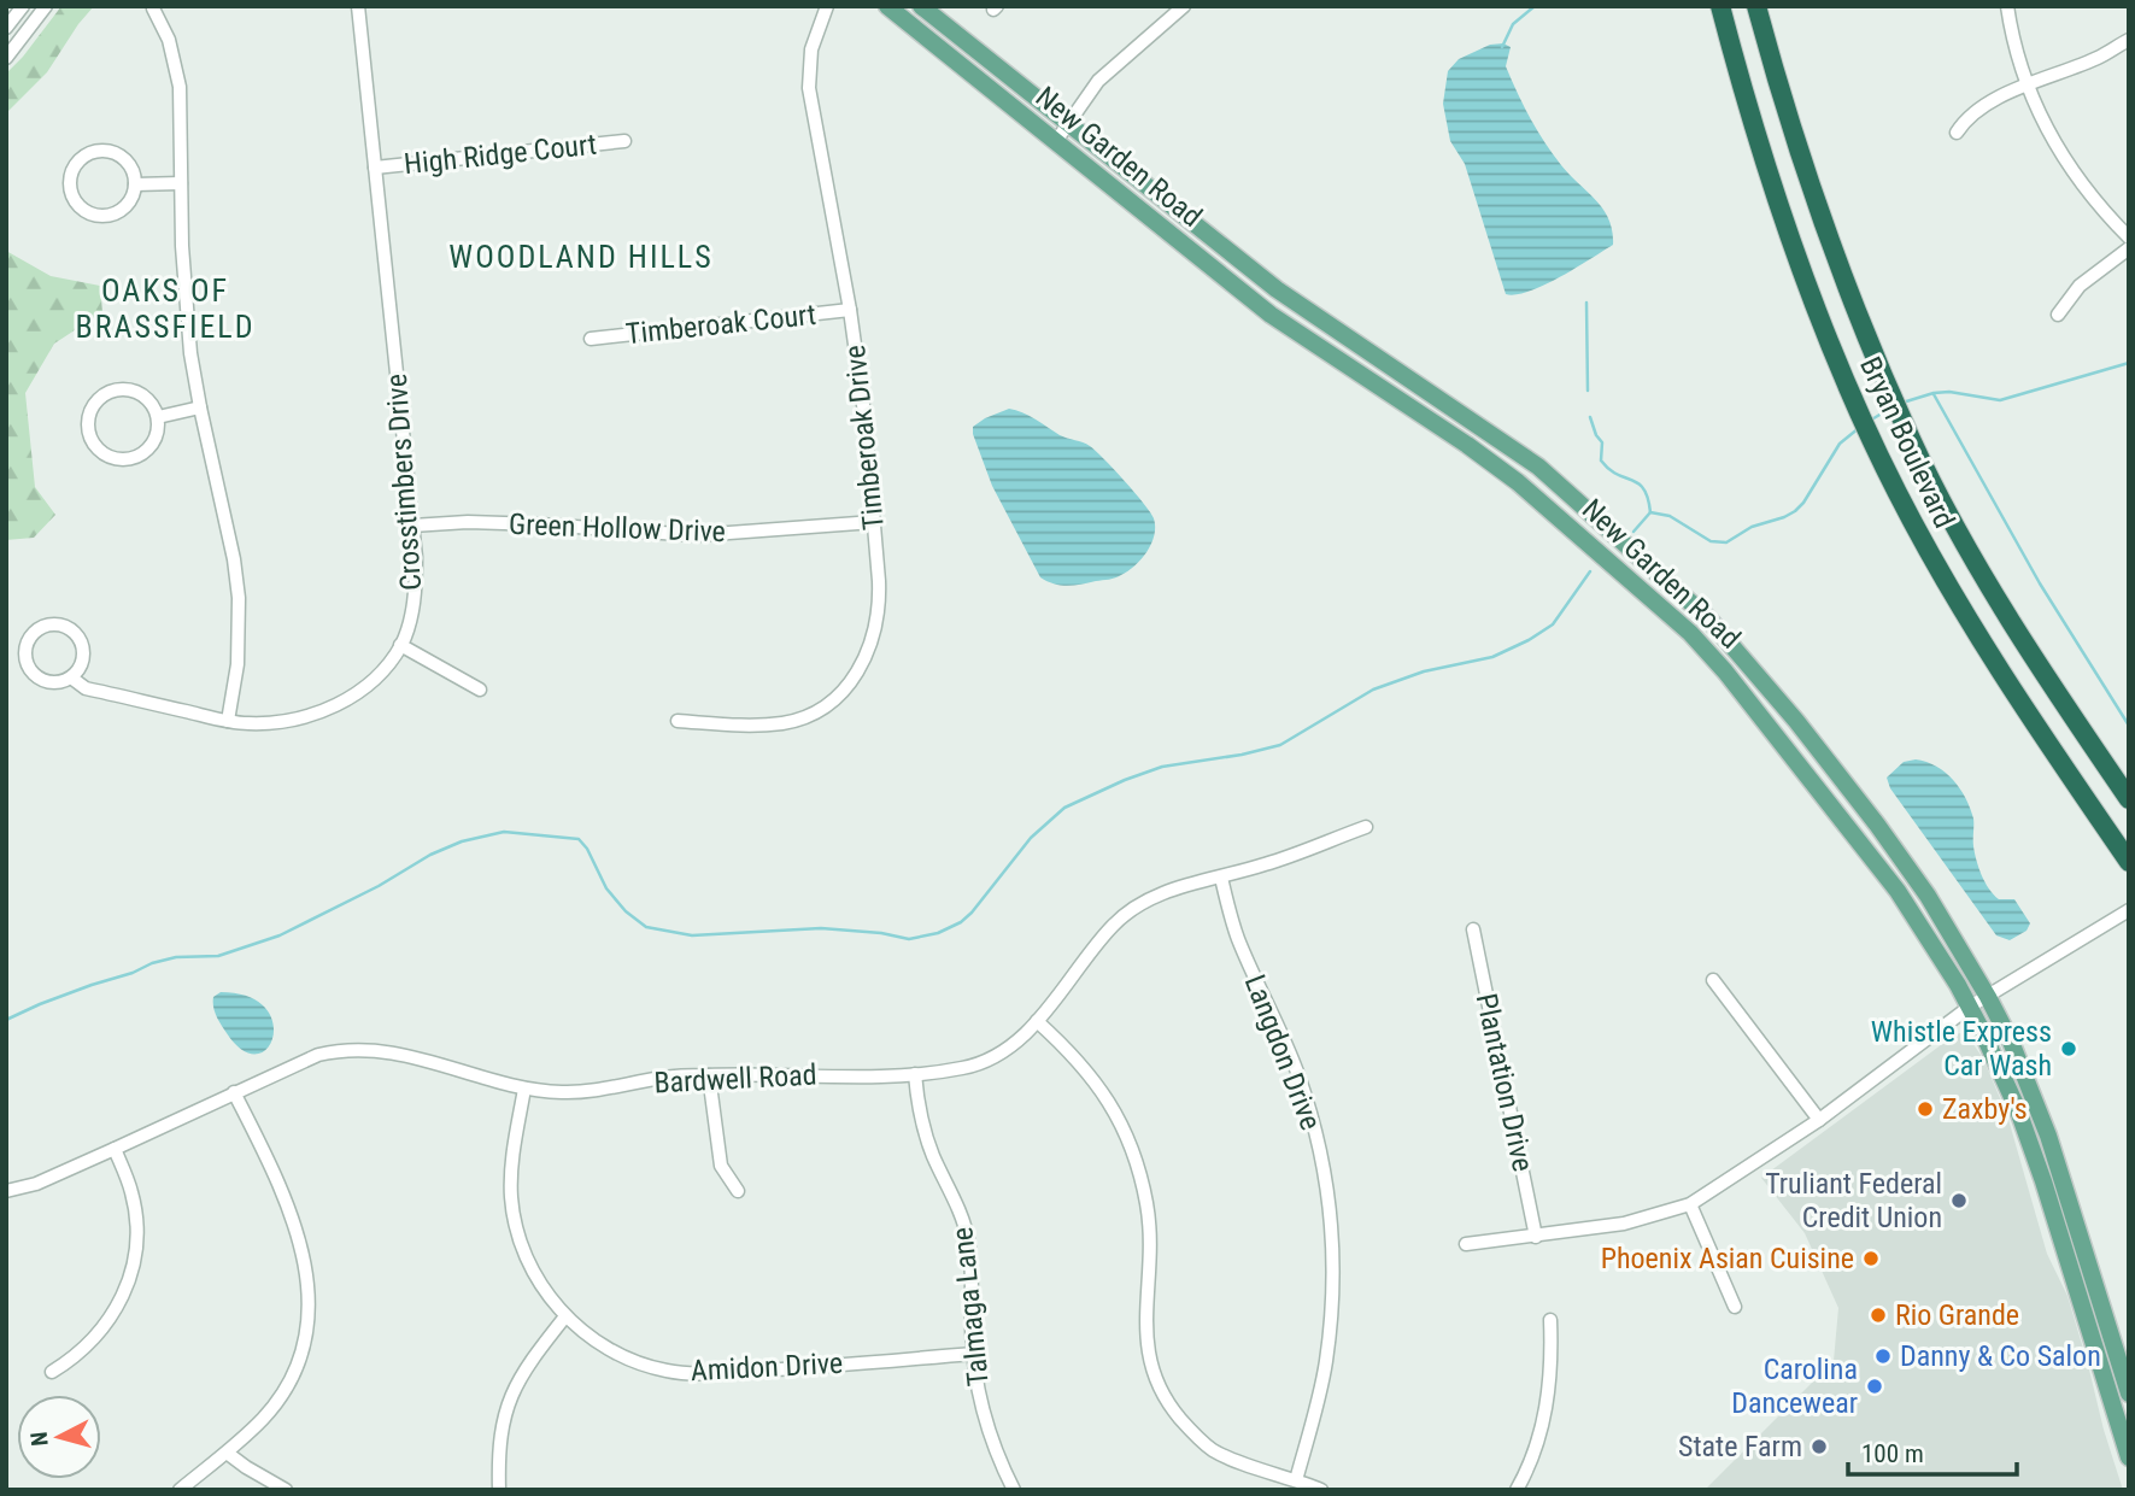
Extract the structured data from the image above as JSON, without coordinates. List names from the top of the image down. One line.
{"streets":{"highway":["Bryan Boulevard"],"main road":["New Garden Road"],"street":["High Ridge Court","Timberoak Court","Timberoak Drive","Crosstimbers Drive","Green Hollow Drive","Langdon Drive","Bardwell Road","Plantation Drive","Talmaga Lane","Amidon Drive"]},"crossings":[["High Ridge Court","Crosstimbers Drive"],["Timberoak Court","Timberoak Drive"],["Timberoak Drive","Green Hollow Drive"],["Crosstimbers Drive","Green Hollow Drive"],["Langdon Drive","Bardwell Road"],["Bardwell Road","Talmaga Lane"],["Bardwell Road","Amidon Drive"],["Talmaga Lane","Amidon Drive"]],"districts":["WOODLAND HILLS","OAKS OF BRASSFIELD"],"places":["Whistle Express Car Wash","Zaxby's","Truliant Federal Credit Union","Phoenix Asian Cuisine","Rio Grande","Danny & Co Salon","Carolina Dancewear","State Farm"],"scale_bar":"100 m","north":"left"}
